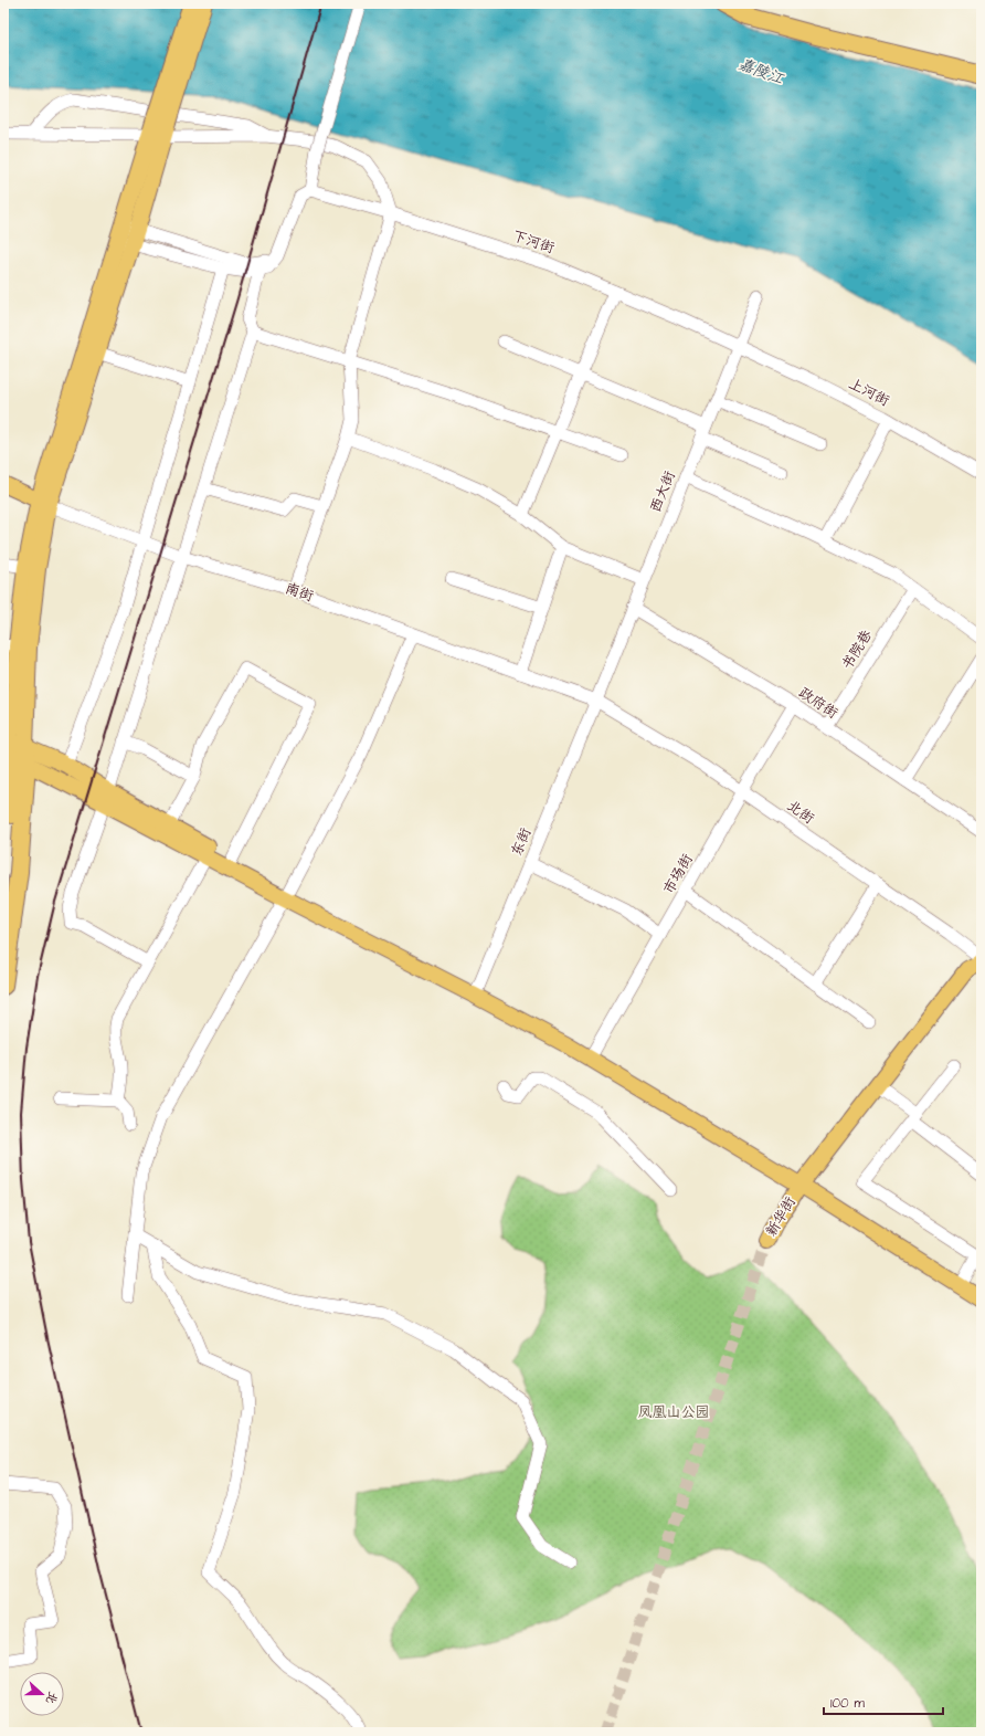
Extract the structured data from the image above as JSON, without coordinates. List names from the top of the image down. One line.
{"streets":{"main road":["南街"],"street":["下河街","上河街","西大街","书院巷","政府街","北街","东街","市场街"]},"crossings":[["下河街","上河街"],["下河街","西大街"],["上河街","西大街"],["西大街","南街"],["西大街","政府街"],["西大街","北街"],["西大街","东街"],["南街","北街"],["南街","东街"],["书院巷","政府街"],["政府街","市场街"],["北街","东街"],["北街","市场街"]],"water":["嘉陵江"],"parks":["凤凰山公园"],"scale_bar":"100 m","north":"right"}
